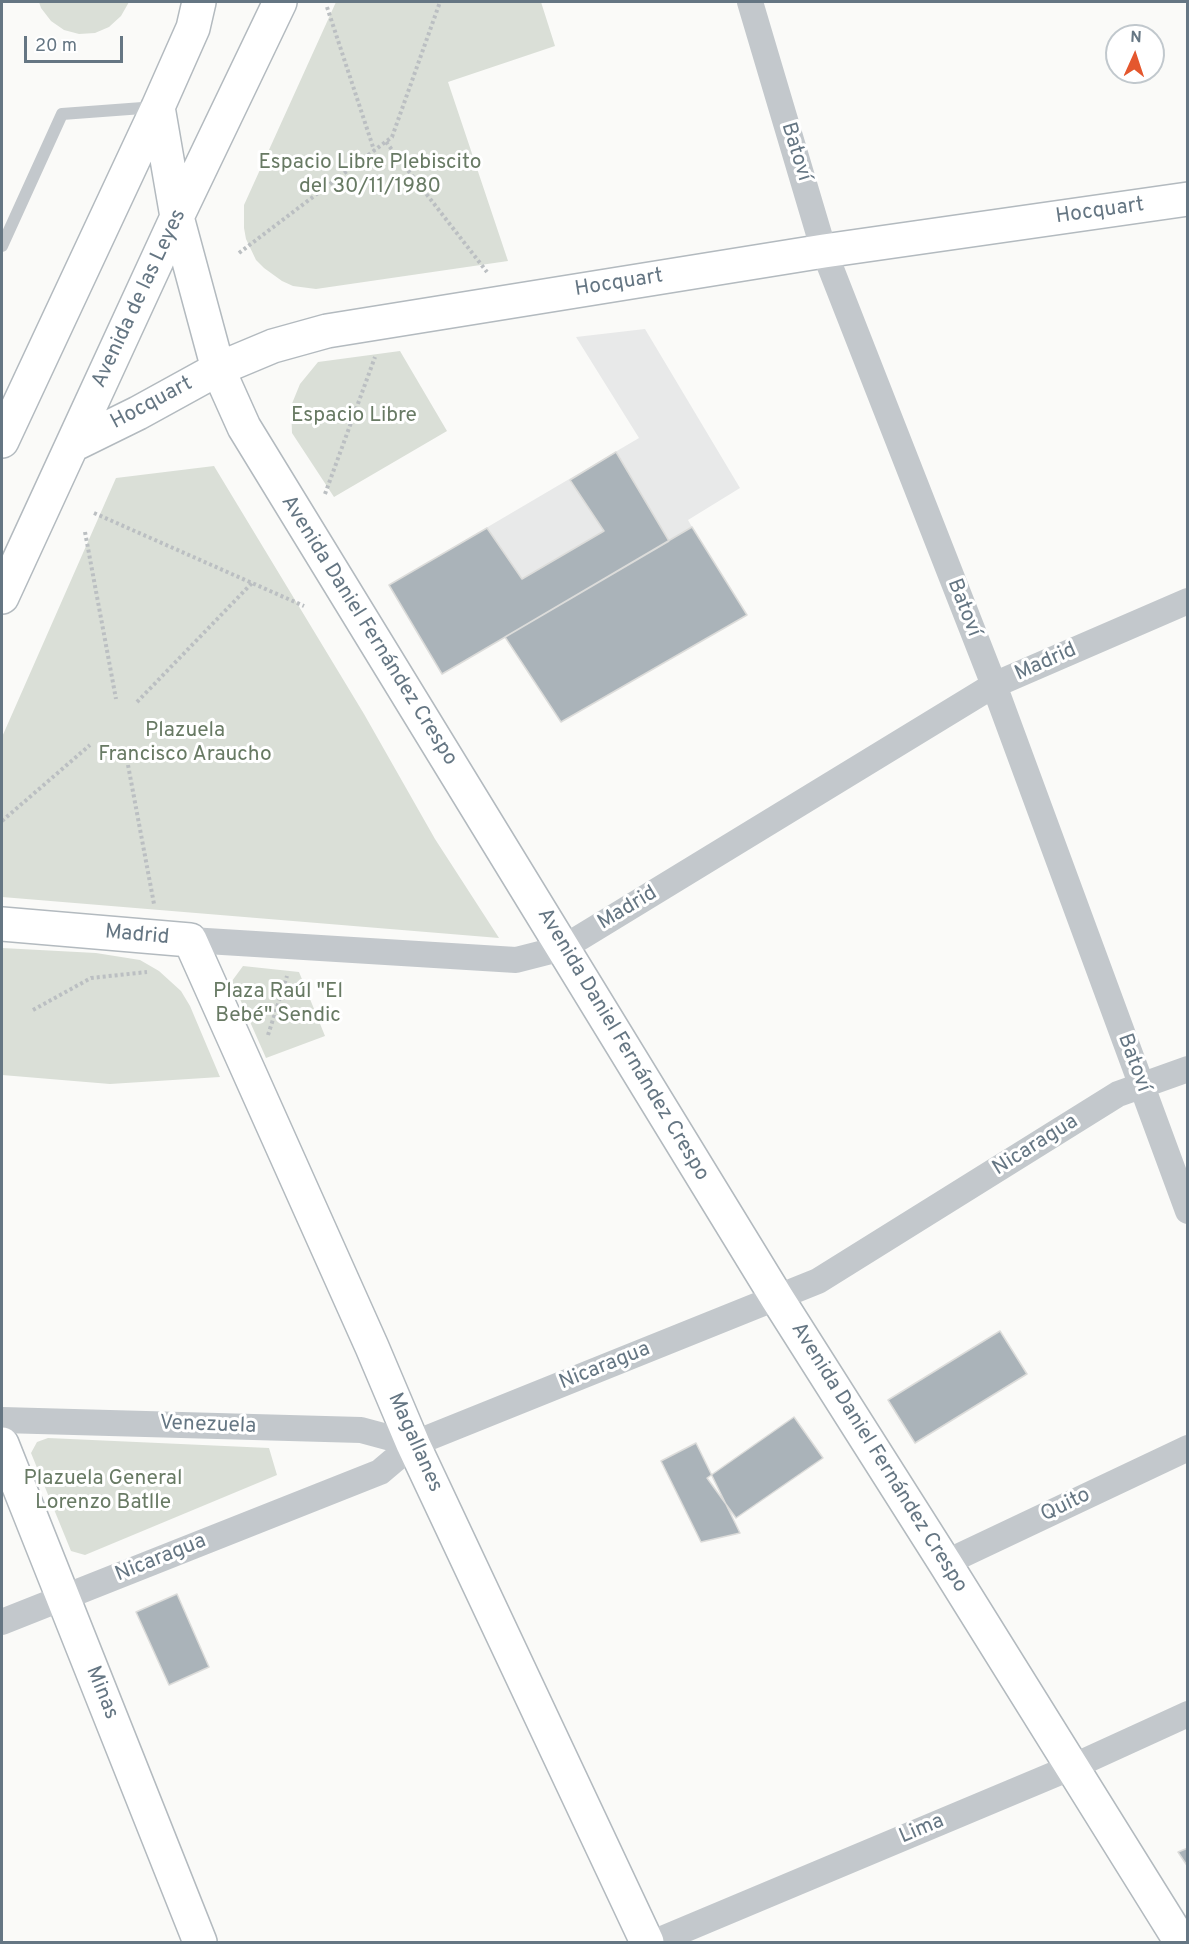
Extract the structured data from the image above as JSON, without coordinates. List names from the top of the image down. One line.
{"streets":{"main road":["Hocquart","Avenida de las Leyes","Avenida Daniel Fernández Crespo","Madrid","Magallanes","Minas"],"street":["Batoví","Nicaragua","Venezuela","Quito","Lima"]},"crossings":[["Batoví","Hocquart"],["Batoví","Madrid"],["Batoví","Nicaragua"],["Hocquart","Avenida de las Leyes"],["Hocquart","Avenida Daniel Fernández Crespo"],["Avenida de las Leyes","Avenida Daniel Fernández Crespo"],["Avenida Daniel Fernández Crespo","Madrid"],["Avenida Daniel Fernández Crespo","Nicaragua"],["Avenida Daniel Fernández Crespo","Quito"],["Avenida Daniel Fernández Crespo","Lima"],["Madrid","Magallanes"],["Nicaragua","Venezuela"],["Nicaragua","Magallanes"],["Nicaragua","Minas"],["Venezuela","Magallanes"]],"parks":["Espacio Libre Plebiscito del 30/11/1980","Espacio Libre","Plazuela Francisco Araucho","Plaza Raúl \"El Bebé\" Sendic","Plazuela General Lorenzo Batlle"],"scale_bar":"20 m","north":"top"}
